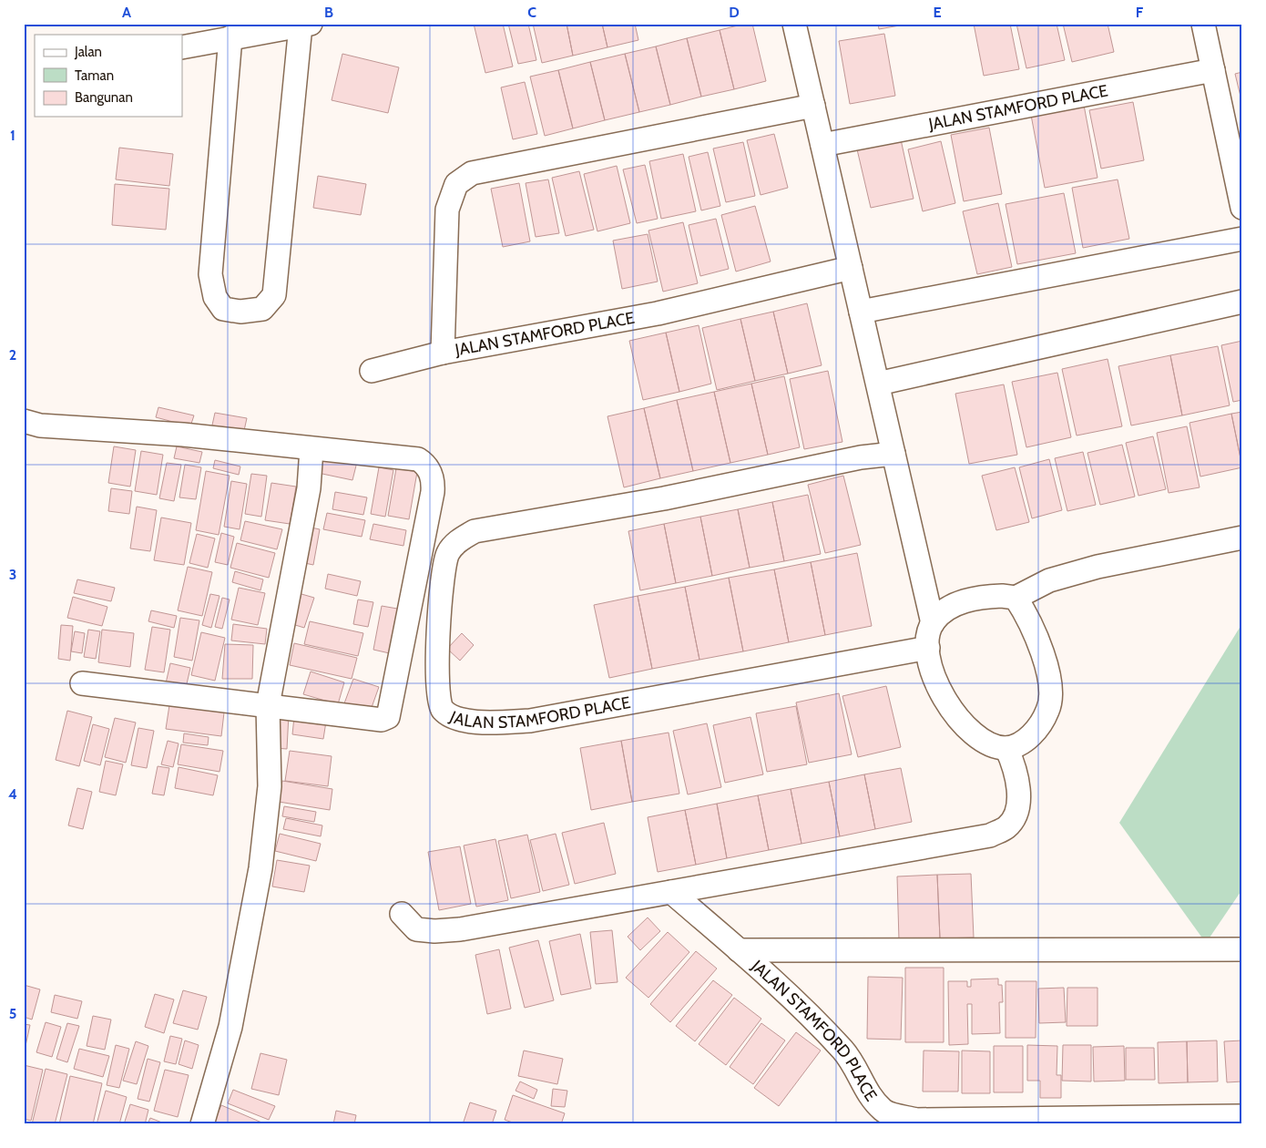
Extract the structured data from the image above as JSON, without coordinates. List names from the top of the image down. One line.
{"streets":{"street":["JALAN STAMFORD PLACE"]},"legend":["Jalan","Taman","Bangunan"],"grid":{"columns":["A","B","C","D","E","F"],"rows":["1","2","3","4","5"]}}
